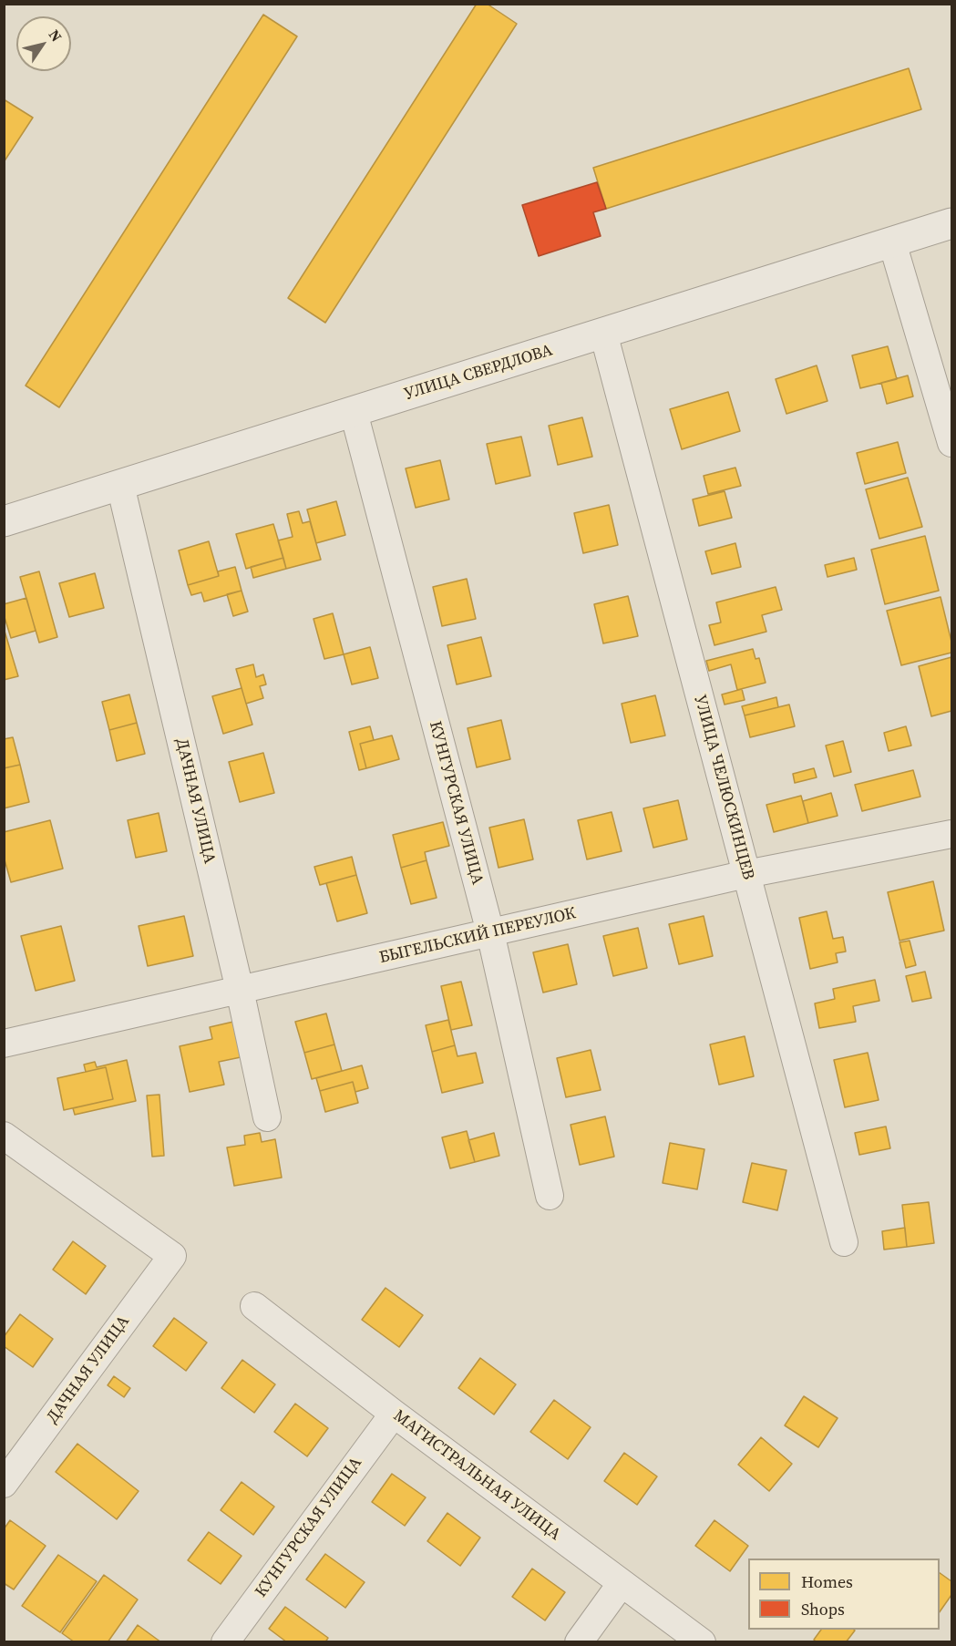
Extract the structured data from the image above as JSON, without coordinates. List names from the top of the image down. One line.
{"streets":{"street":["УЛИЦА СВЕРДЛОВА","УЛИЦА ЧЕЛЮСКИНЦЕВ","ДАЧНАЯ УЛИЦА","КУНГУРСКАЯ УЛИЦА","БЫГЕЛЬСКИЙ ПЕРЕУЛОК","МАГИСТРАЛЬНАЯ УЛИЦА"]},"crossings":[["УЛИЦА СВЕРДЛОВА","УЛИЦА ЧЕЛЮСКИНЦЕВ"],["УЛИЦА СВЕРДЛОВА","ДАЧНАЯ УЛИЦА"],["УЛИЦА СВЕРДЛОВА","КУНГУРСКАЯ УЛИЦА"],["УЛИЦА ЧЕЛЮСКИНЦЕВ","БЫГЕЛЬСКИЙ ПЕРЕУЛОК"],["ДАЧНАЯ УЛИЦА","БЫГЕЛЬСКИЙ ПЕРЕУЛОК"],["КУНГУРСКАЯ УЛИЦА","БЫГЕЛЬСКИЙ ПЕРЕУЛОК"],["КУНГУРСКАЯ УЛИЦА","МАГИСТРАЛЬНАЯ УЛИЦА"]],"legend":["Homes","Shops"],"north":"top right"}
